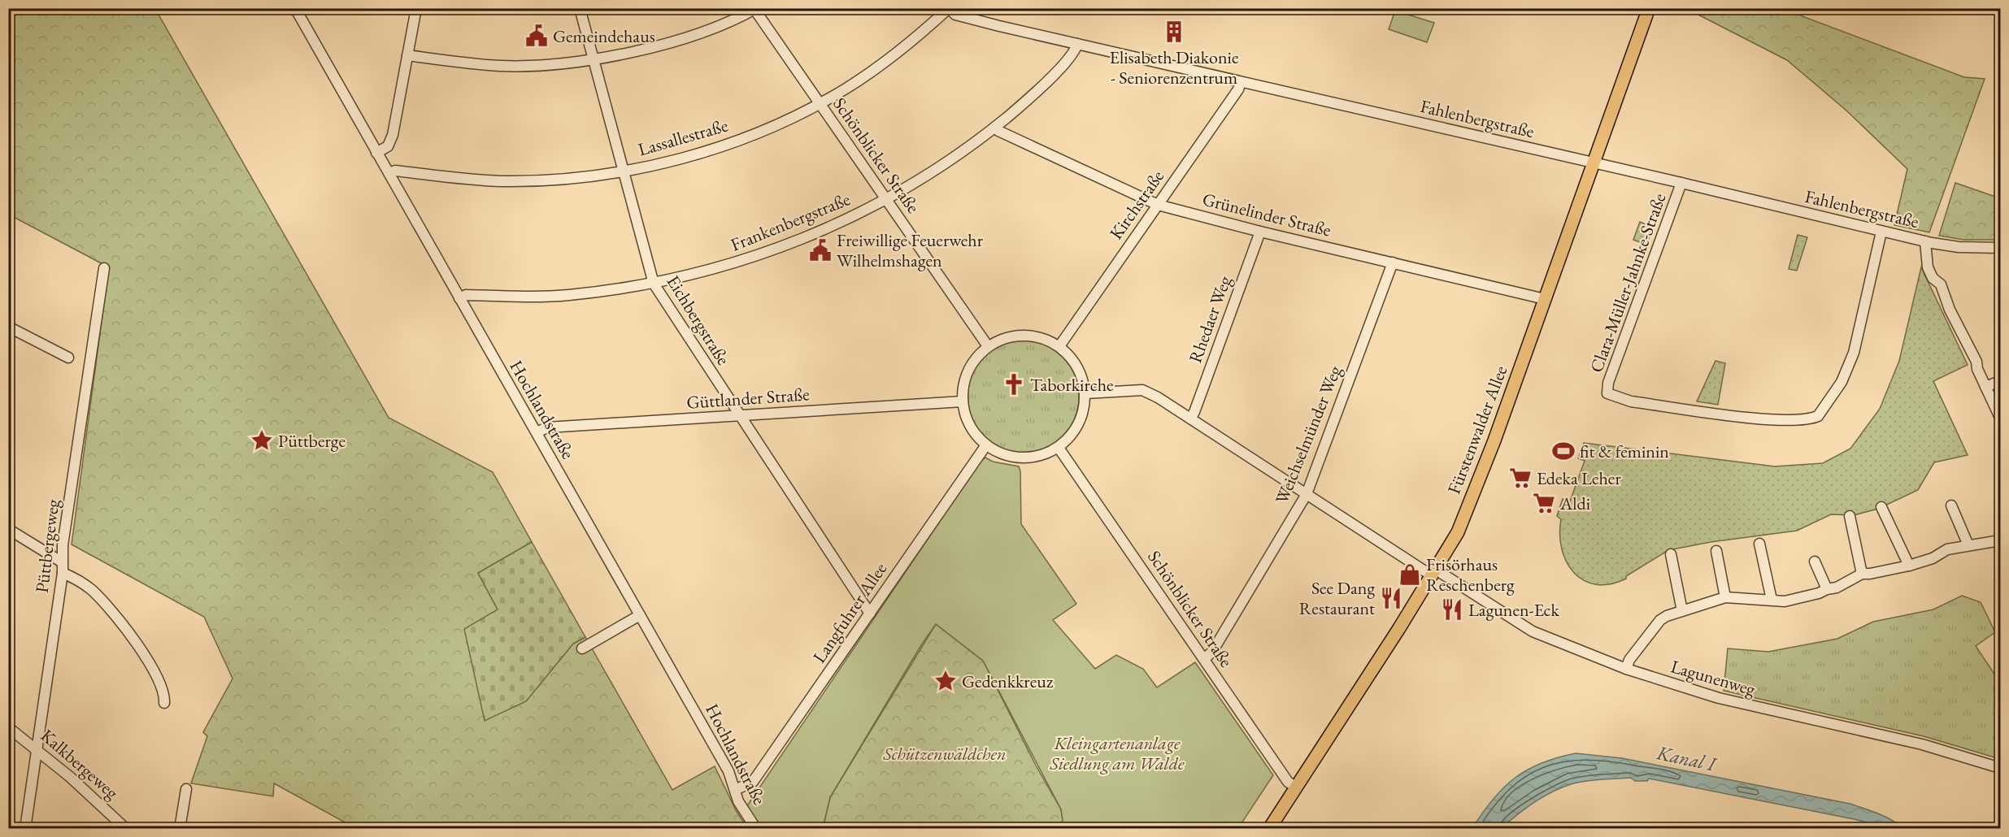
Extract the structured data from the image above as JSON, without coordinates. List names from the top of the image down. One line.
{"streets":{"main road":["Fürstenwalder Allee"],"street":["Fahlenbergstraße","Lassallestraße","Schönblicker Straße","Kirchstraße","Grünelinder Straße","Frankenbergstraße","Clara-Müller-Jahnke-Straße","Rhedaer Weg","Eichbergstraße","Güttlander Straße","Hochlandstraße","Weichselmünder Weg","Püttbergeweg","Langfuhrer Allee","Lagunenweg","Kalkbergeweg"]},"crossings":[["Fahlenbergstraße","Lassallestraße"],["Fahlenbergstraße","Kirchstraße"],["Fahlenbergstraße","Frankenbergstraße"],["Fahlenbergstraße","Clara-Müller-Jahnke-Straße"],["Fahlenbergstraße","Fürstenwalder Allee"],["Lassallestraße","Schönblicker Straße"],["Lassallestraße","Eichbergstraße"],["Lassallestraße","Hochlandstraße"],["Schönblicker Straße","Kirchstraße"],["Schönblicker Straße","Frankenbergstraße"],["Schönblicker Straße","Güttlander Straße"],["Schönblicker Straße","Fürstenwalder Allee"],["Schönblicker Straße","Weichselmünder Weg"],["Schönblicker Straße","Langfuhrer Allee"],["Schönblicker Straße","Lagunenweg"],["Kirchstraße","Grünelinder Straße"],["Kirchstraße","Güttlander Straße"],["Kirchstraße","Langfuhrer Allee"],["Kirchstraße","Lagunenweg"],["Grünelinder Straße","Frankenbergstraße"],["Grünelinder Straße","Rhedaer Weg"],["Grünelinder Straße","Fürstenwalder Allee"],["Grünelinder Straße","Weichselmünder Weg"],["Frankenbergstraße","Eichbergstraße"],["Frankenbergstraße","Hochlandstraße"],["Rhedaer Weg","Lagunenweg"],["Eichbergstraße","Güttlander Straße"],["Eichbergstraße","Langfuhrer Allee"],["Güttlander Straße","Hochlandstraße"],["Güttlander Straße","Langfuhrer Allee"],["Güttlander Straße","Lagunenweg"],["Hochlandstraße","Langfuhrer Allee"],["Fürstenwalder Allee","Lagunenweg"],["Weichselmünder Weg","Lagunenweg"],["Püttbergeweg","Kalkbergeweg"],["Langfuhrer Allee","Lagunenweg"]],"water":["Kanal I"],"parks":["Kleingartenanlage Siedlung am Walde","Schützenwäldchen"],"places":{"building":["Elisabeth Diakonie - Seniorenzentrum"],"public building":["Gemeindehaus","Freiwillige Feuerwehr Wilhelmshagen"],"church":["Taborkirche"],"place":["Püttberge","Gedenkkreuz"],"sports":["fit & feminin"],"supermarket":["Edeka Leher","Aldi"],"shop":["Frisörhaus Reschenberg"],"restaurant":["See Dang Restaurant","Lagunen-Eck"]}}
